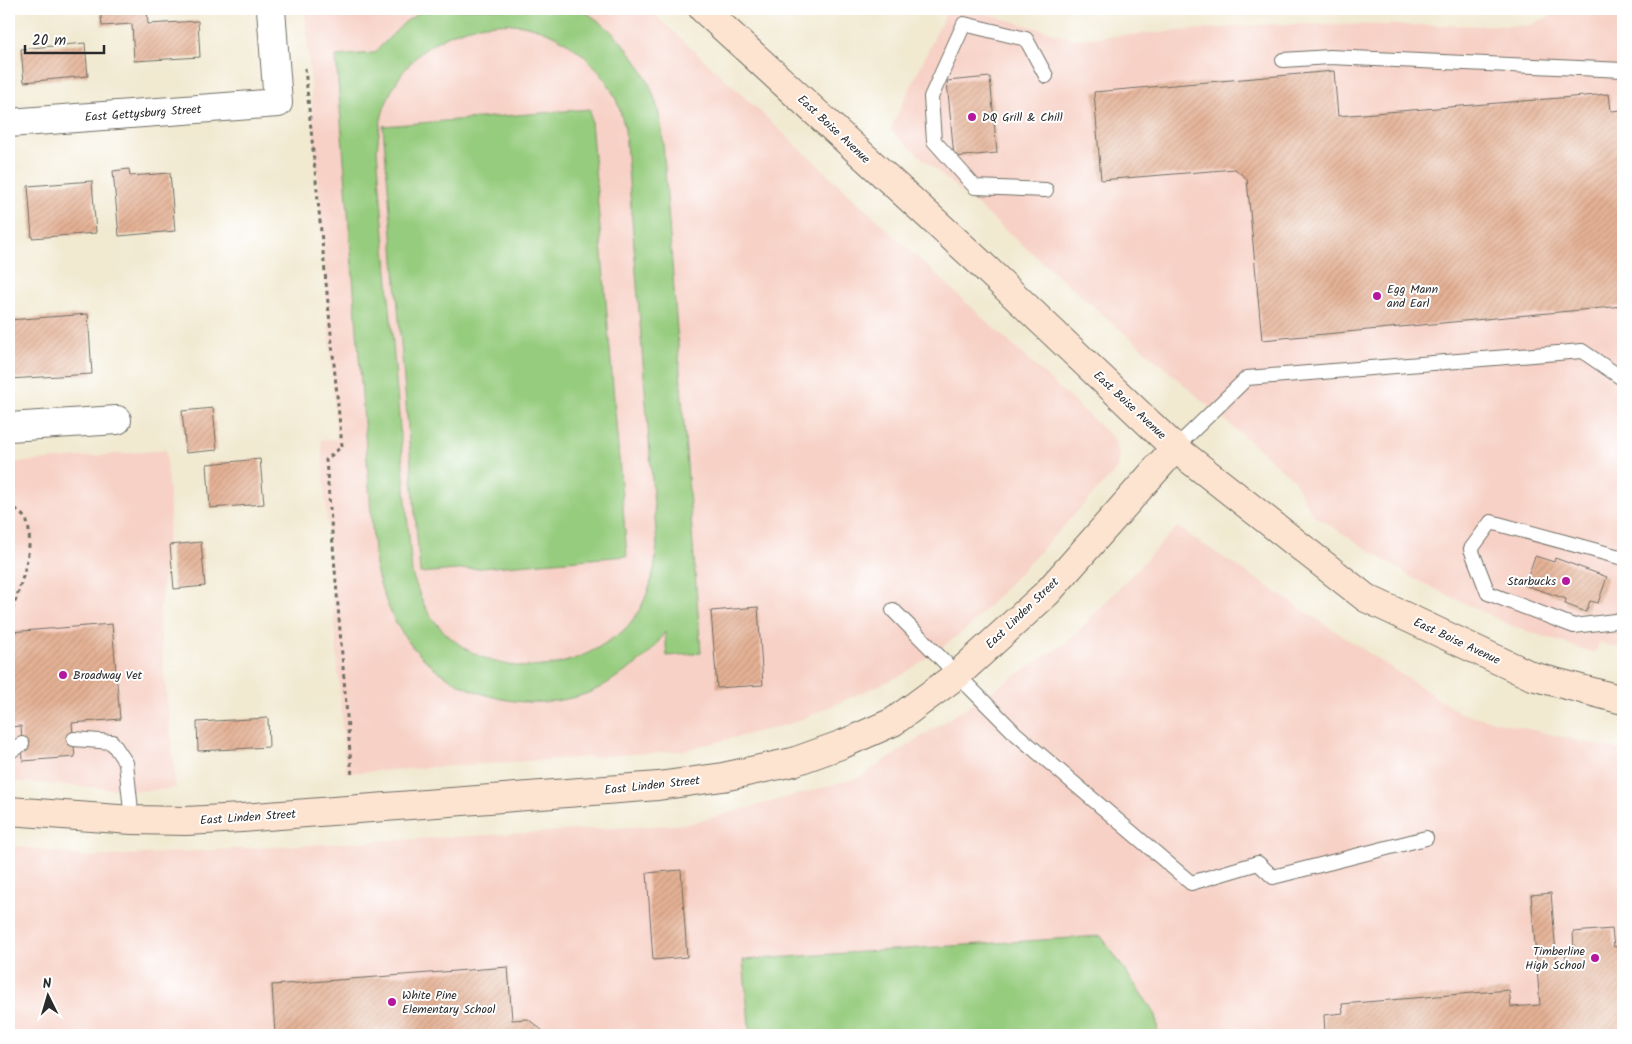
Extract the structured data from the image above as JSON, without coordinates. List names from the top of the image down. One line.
{"streets":{"street":["East Gettysburg Street","East Boise Avenue","East Linden Street"]},"crossings":[["East Boise Avenue","East Linden Street"]],"places":["DQ Grill & Chill","Egg Mann and Earl","Starbucks","Broadway Vet","Timberline High School","White Pine Elementary School"],"scale_bar":"20 m","north":"top"}
